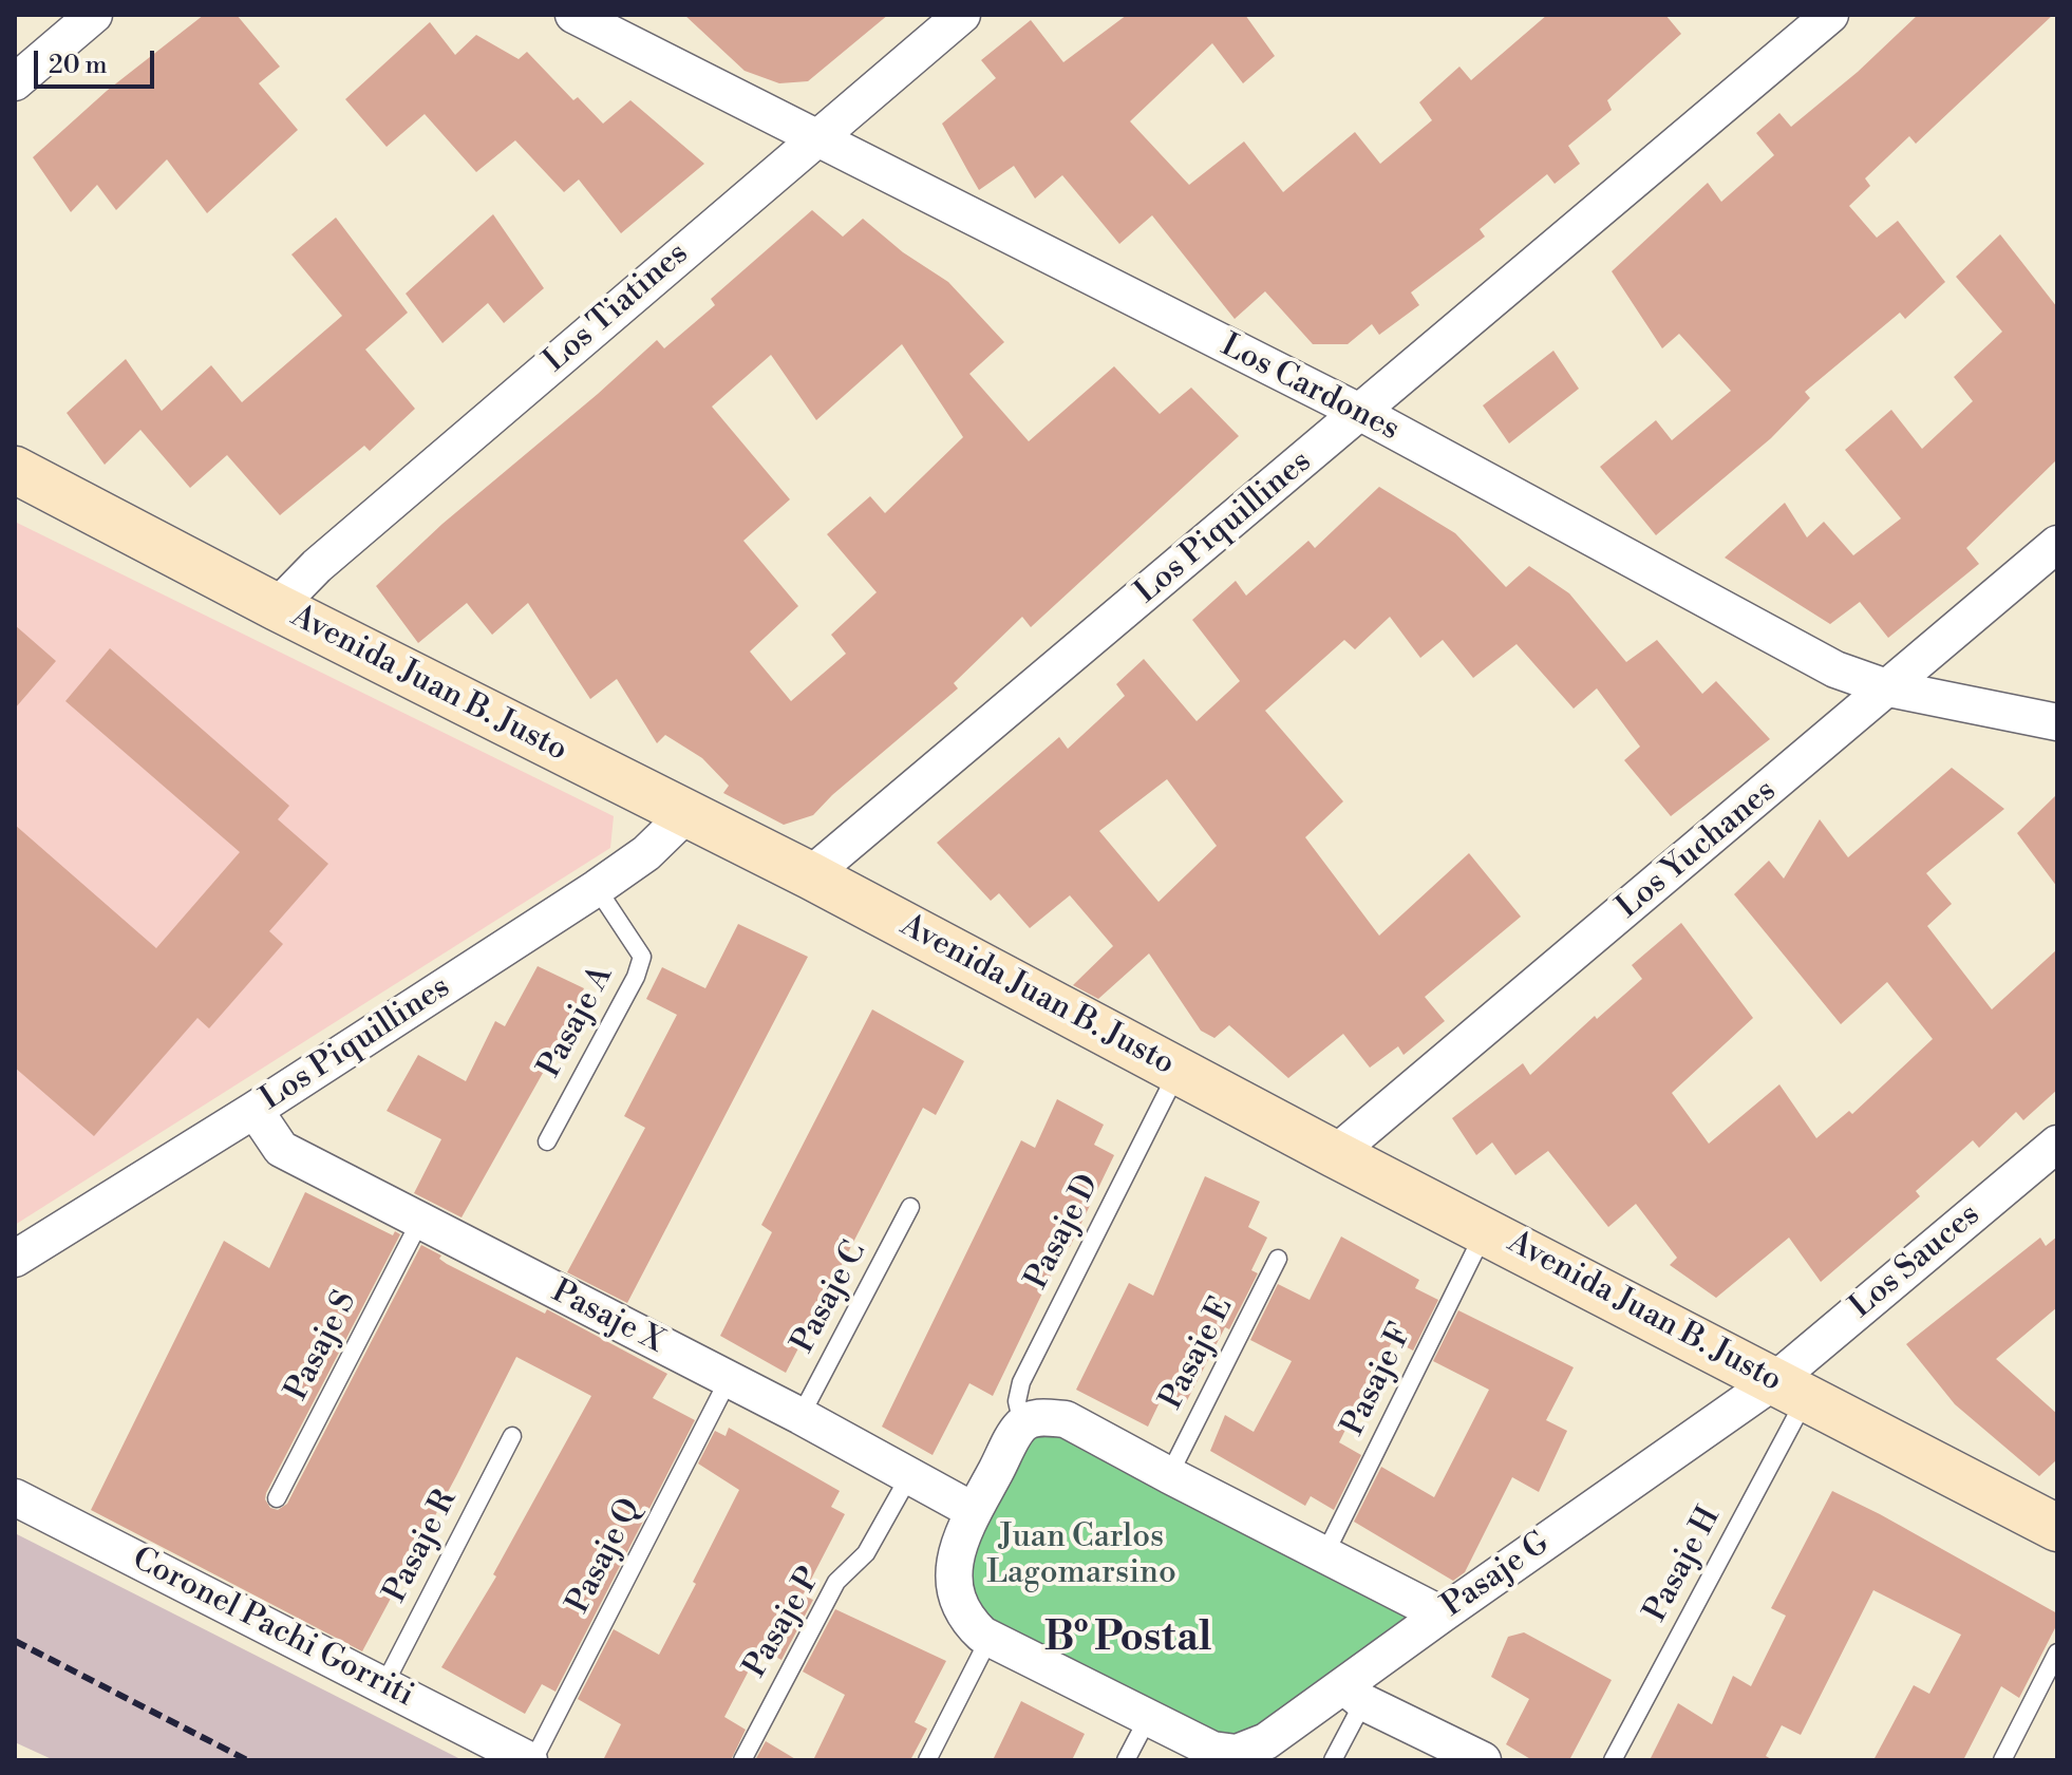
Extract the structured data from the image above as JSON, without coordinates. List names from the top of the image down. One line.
{"streets":{"street":["Los Tiatines","Los Cardones","Los Piquillines","Avenida Juan B. Justo","Los Yuchanes","Los Sauces","Pasaje X","Pasaje G","Coronel Pachi Gorriti"],"lane":["Pasaje A","Pasaje D","Pasaje C","Pasaje S","Pasaje E","Pasaje F","Pasaje R","Pasaje Q","Pasaje H","Pasaje P"]},"crossings":[["Los Tiatines","Los Cardones"],["Los Tiatines","Avenida Juan B. Justo"],["Los Cardones","Los Piquillines"],["Los Cardones","Los Yuchanes"],["Los Piquillines","Avenida Juan B. Justo"],["Los Piquillines","Pasaje A"],["Los Piquillines","Pasaje X"],["Avenida Juan B. Justo","Los Yuchanes"],["Avenida Juan B. Justo","Pasaje D"],["Avenida Juan B. Justo","Los Sauces"],["Avenida Juan B. Justo","Pasaje F"],["Avenida Juan B. Justo","Pasaje H"],["Avenida Juan B. Justo","Pasaje G"],["Los Sauces","Pasaje H"],["Los Sauces","Pasaje G"],["Pasaje C","Pasaje X"],["Pasaje X","Pasaje S"],["Pasaje X","Pasaje Q"],["Pasaje X","Pasaje P"],["Pasaje R","Coronel Pachi Gorriti"],["Pasaje Q","Coronel Pachi Gorriti"],["Pasaje H","Pasaje G"]],"districts":["Bº Postal"],"parks":["Juan Carlos Lagomarsino"],"scale_bar":"20 m"}
